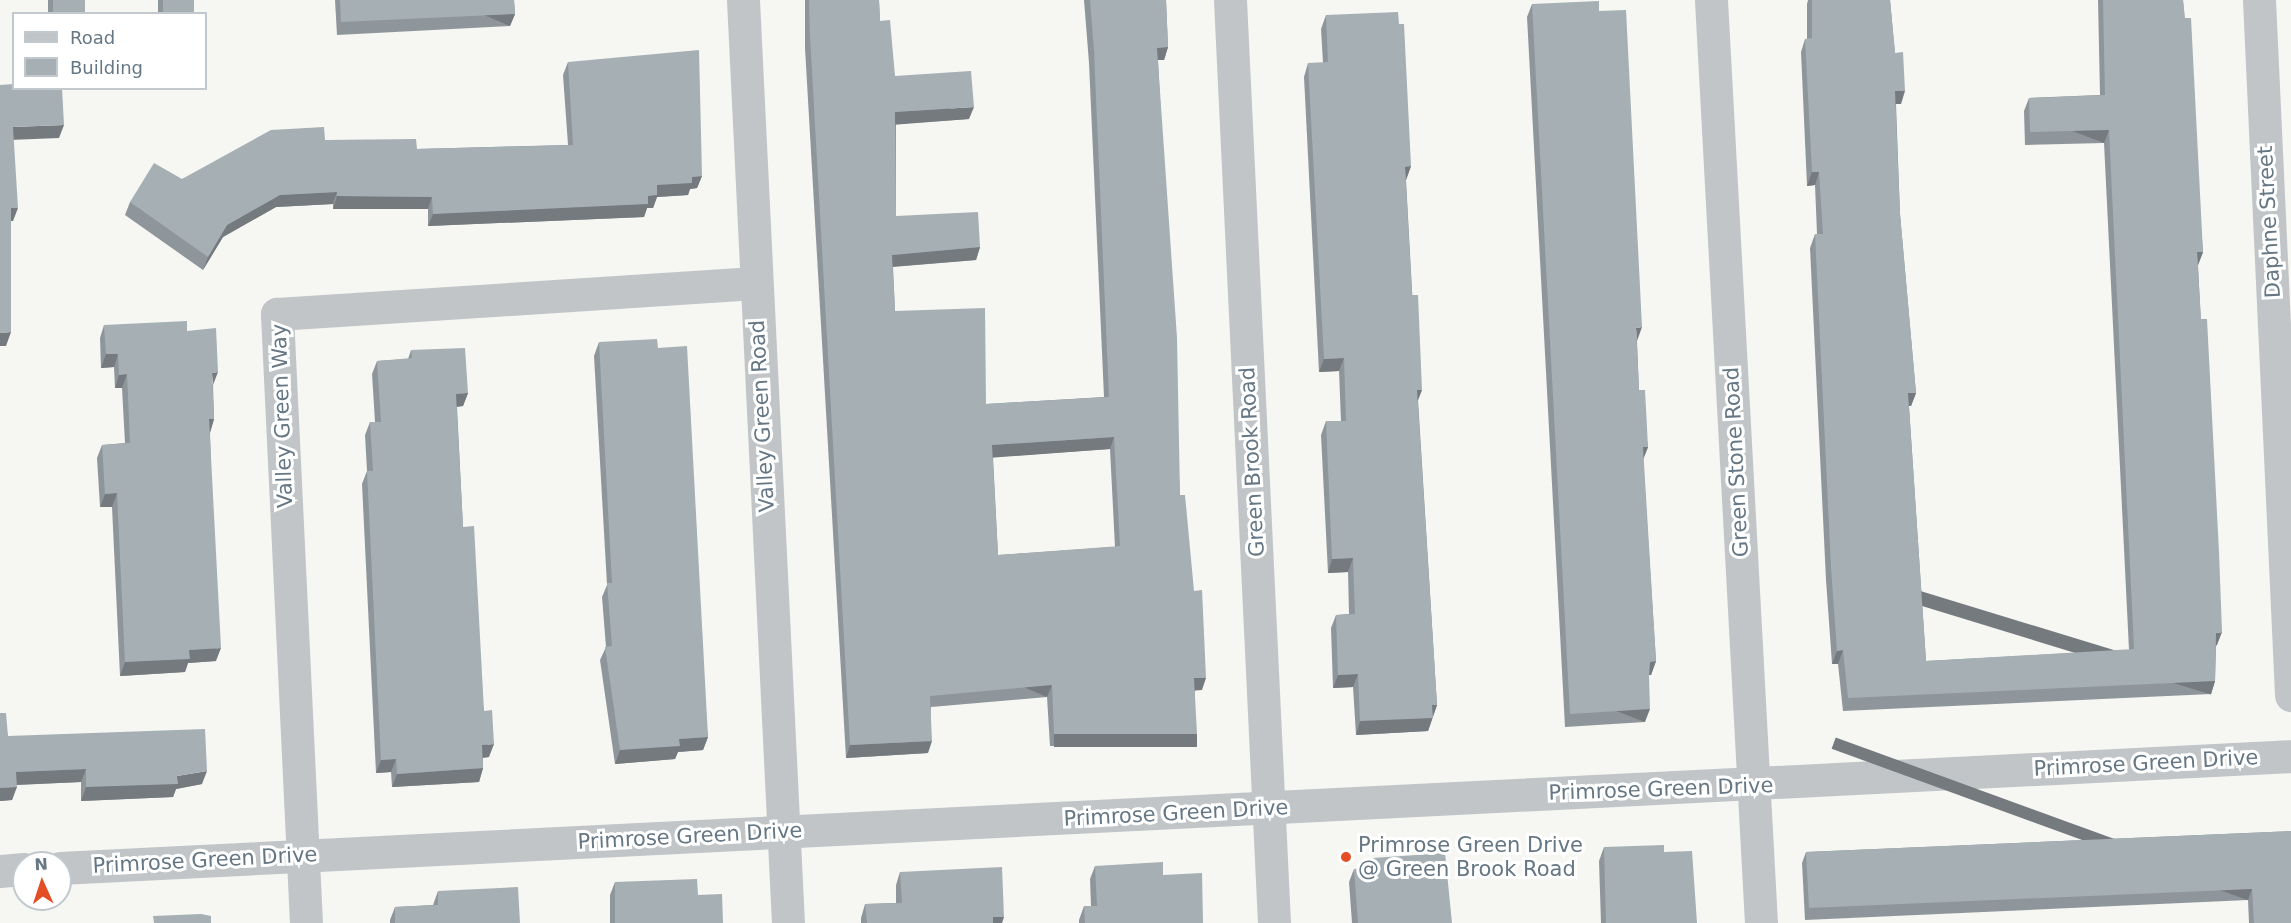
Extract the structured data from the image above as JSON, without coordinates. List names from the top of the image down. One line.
{"streets":{"street":["Daphne Street","Valley Green Way","Valley Green Road","Green Brook Road","Green Stone Road","Primrose Green Drive"]},"crossings":[["Valley Green Way","Valley Green Road"],["Valley Green Way","Primrose Green Drive"],["Valley Green Road","Primrose Green Drive"],["Green Brook Road","Primrose Green Drive"],["Green Stone Road","Primrose Green Drive"]],"places":["Primrose Green Drive @ Green Brook Road"],"legend":["Road","Building"],"north":"top"}
